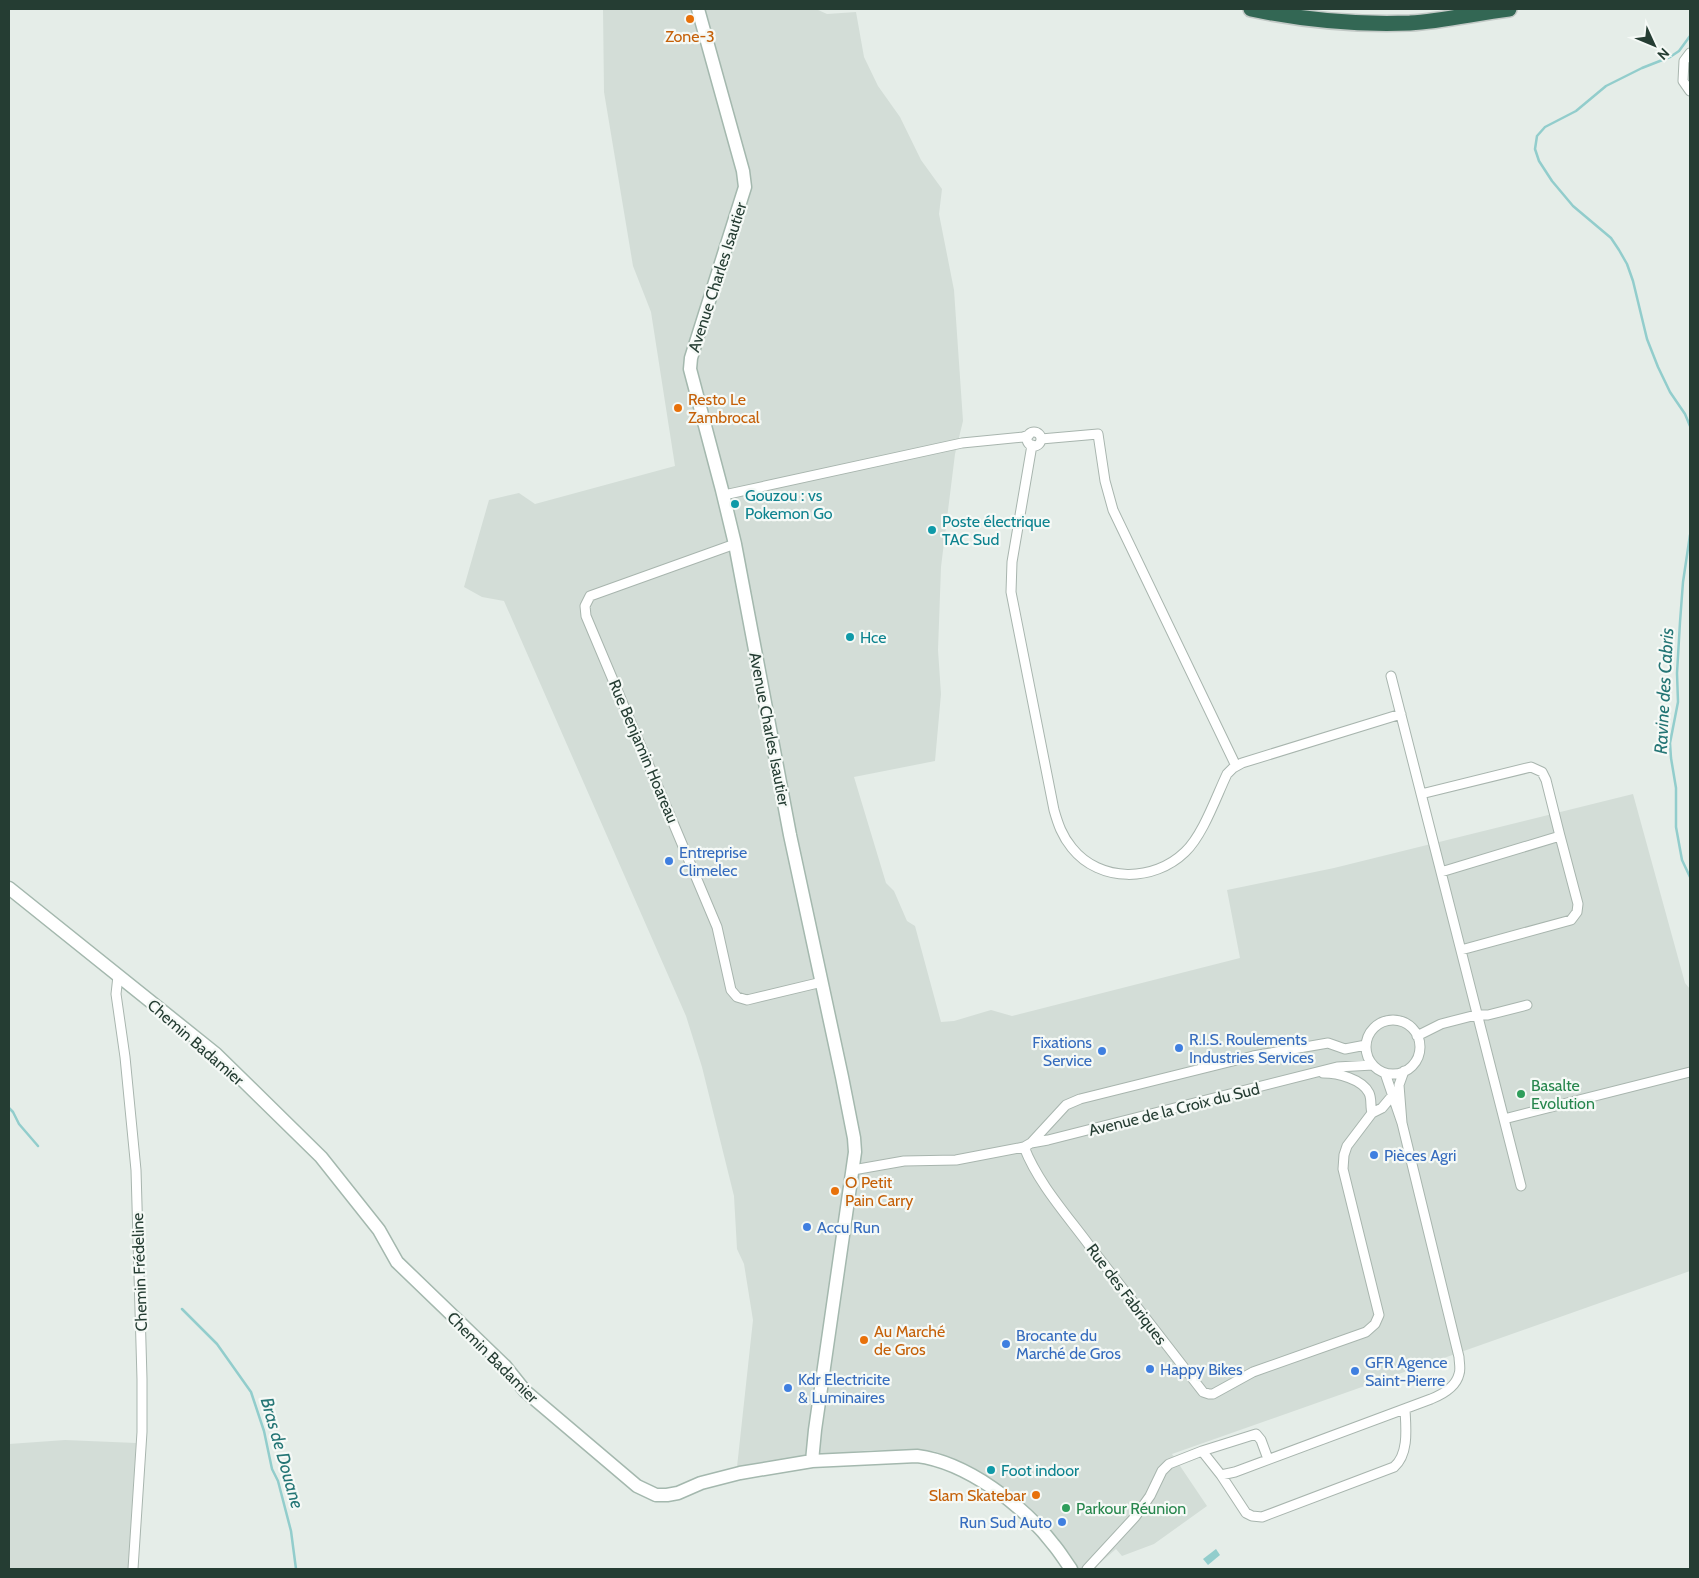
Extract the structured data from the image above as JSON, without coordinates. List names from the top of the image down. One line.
{"streets":{"street":["Avenue Charles Isautier","Rue Benjamin Hoareau","Chemin Badamier","Avenue de la Croix du Sud","Chemin Frédeline","Rue des Fabriques"]},"crossings":[["Avenue Charles Isautier","Rue Benjamin Hoareau"],["Avenue Charles Isautier","Chemin Badamier"],["Chemin Badamier","Chemin Frédeline"],["Avenue de la Croix du Sud","Rue des Fabriques"]],"water":["Ravine des Cabris","Bras de Douane"],"places":["Zone-3","Resto Le Zambrocal","Gouzou : vs Pokemon Go","Poste électrique TAC Sud","Hce","Entreprise Climelec","R.I.S. Roulements Industries Services","Fixations Service","Basalte Evolution","Pièces Agri","O Petit Pain Carry","Accu Run","Au Marché de Gros","Brocante du Marché de Gros","Happy Bikes","GFR Agence Saint-Pierre","Kdr Electricite & Luminaires","Foot indoor","Slam Skatebar","Parkour Réunion","Run Sud Auto"],"north":"bottom right"}
